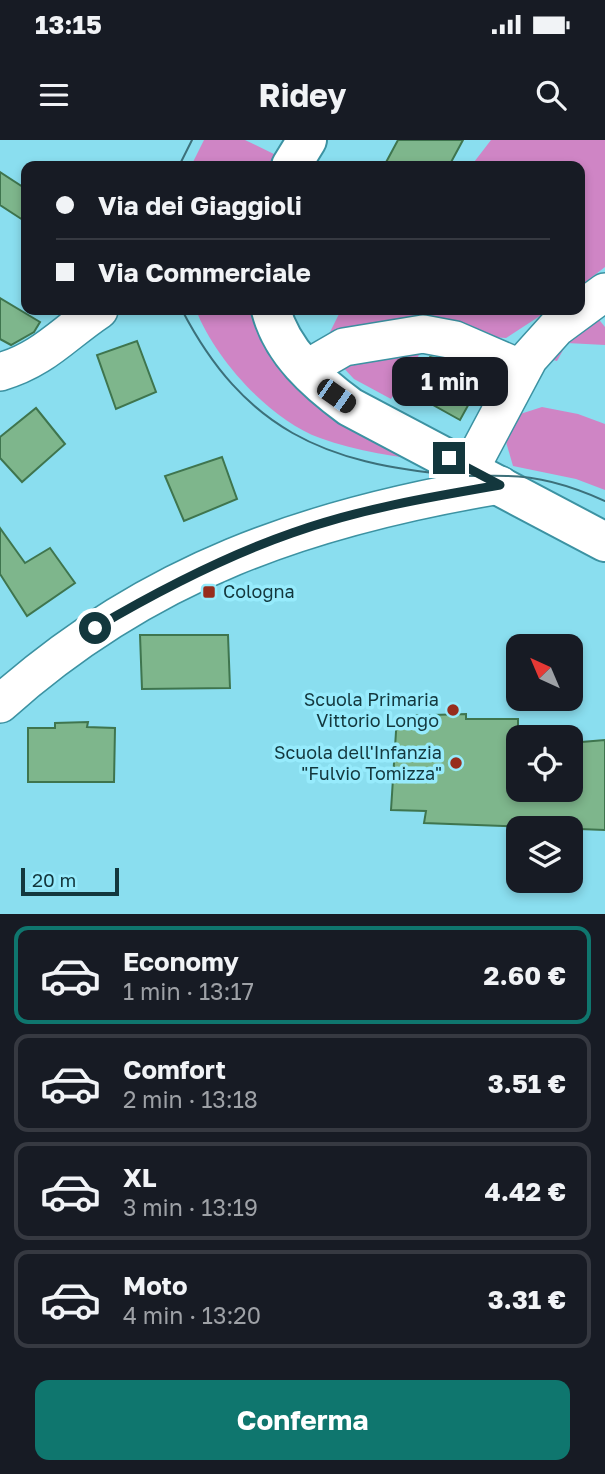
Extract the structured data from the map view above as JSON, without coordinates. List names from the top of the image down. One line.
{"places":{"transit":["Cologna"],"other":["Scuola Primaria Vittorio Longo","Scuola dell'Infanzia \"Fulvio Tomizza\""]},"scale_bar":"20 m","north":"top left","page":{"status":"13:15","header":"Ridey","banner":["Via dei Giaggioli","Via Commerciale"],"bubble":"1 min","scale":"20 m","list":[{"name":"Economy","note":"1 min · 13:17","value":"2.60 €"},{"name":"Comfort","note":"2 min · 13:18","value":"3.51 €"},{"name":"XL","note":"3 min · 13:19","value":"4.42 €"},{"name":"Moto","note":"4 min · 13:20","value":"3.31 €"}],"buttons":"Conferma"}}
